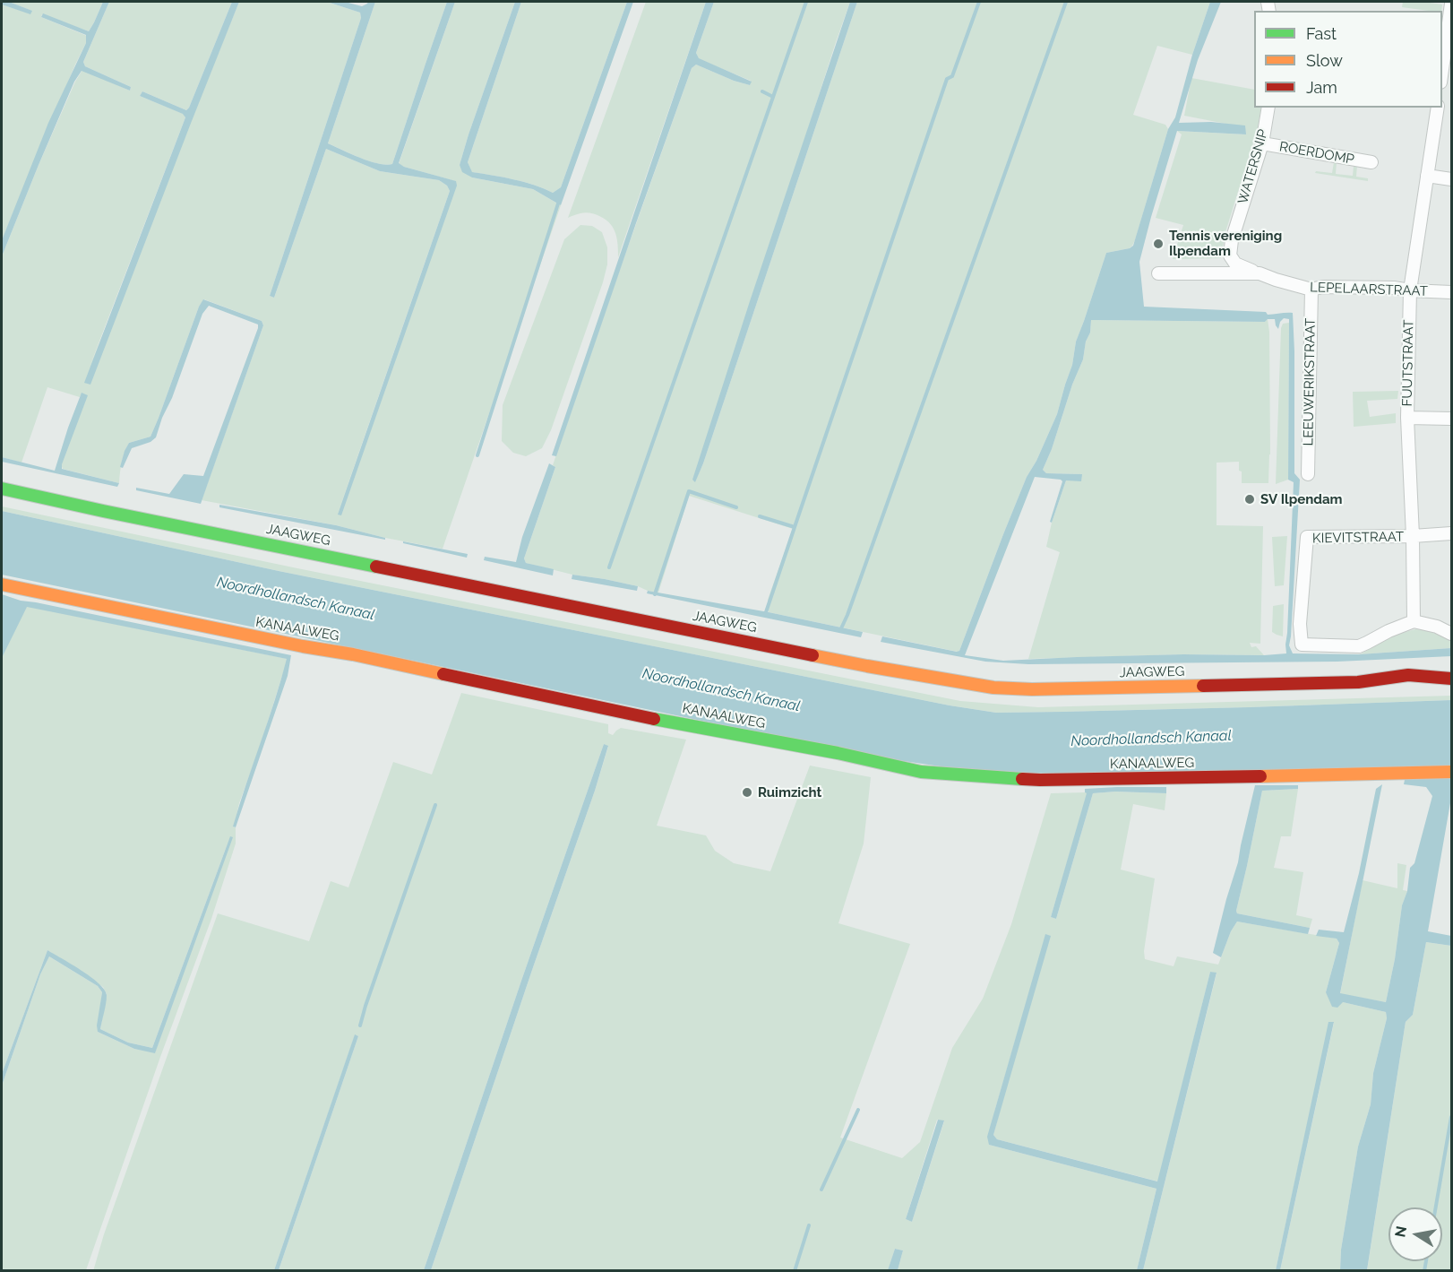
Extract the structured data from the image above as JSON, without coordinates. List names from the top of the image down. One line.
{"streets":{"main road":["JAAGWEG","KANAALWEG"],"street":["ROERDOMP","WATERSNIP","LEPELAARSTRAAT","FUUTSTRAAT","LEEUWERIKSTRAAT","KIEVITSTRAAT"]},"crossings":[["ROERDOMP","WATERSNIP"],["WATERSNIP","LEPELAARSTRAAT"],["LEPELAARSTRAAT","FUUTSTRAAT"],["LEPELAARSTRAAT","LEEUWERIKSTRAAT"],["FUUTSTRAAT","KIEVITSTRAAT"]],"water":["Noordhollandsch Kanaal"],"places":["Tennis vereniging Ilpendam","SV Ilpendam","Ruimzicht"],"legend":["Fast","Slow","Jam"],"north":"left"}
